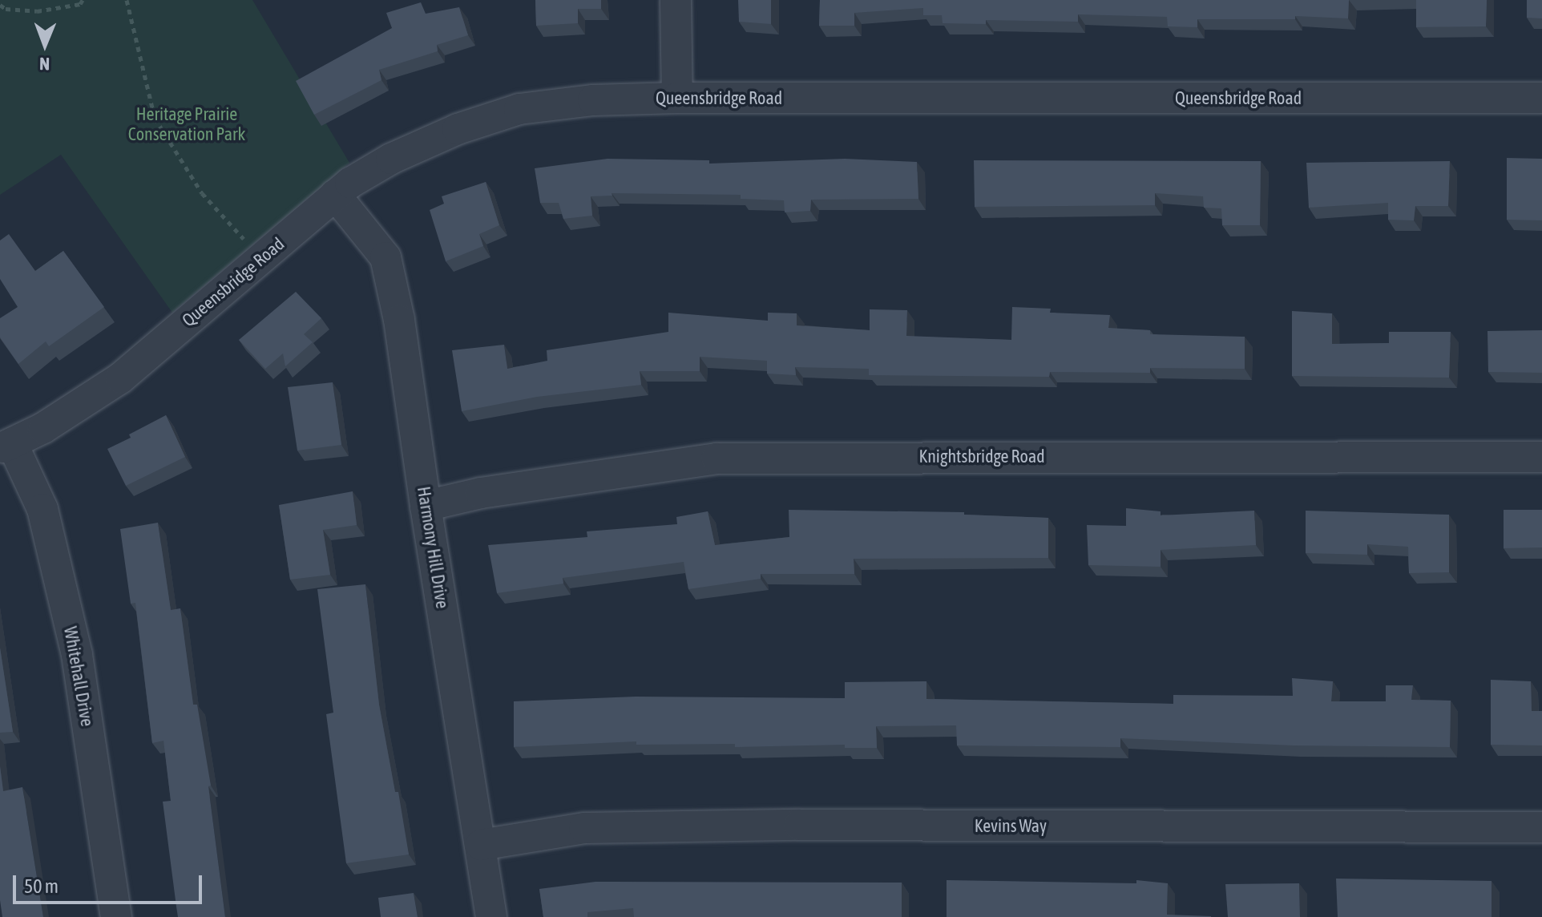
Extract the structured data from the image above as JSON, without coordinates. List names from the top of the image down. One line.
{"streets":{"street":["Queensbridge Road","Knightsbridge Road","Harmony Hill Drive","Whitehall Drive","Kevins Way"]},"crossings":[["Queensbridge Road","Harmony Hill Drive"],["Queensbridge Road","Whitehall Drive"],["Knightsbridge Road","Harmony Hill Drive"],["Harmony Hill Drive","Kevins Way"]],"parks":["Heritage Prairie Conservation Park"],"scale_bar":"50 m","north":"bottom"}
